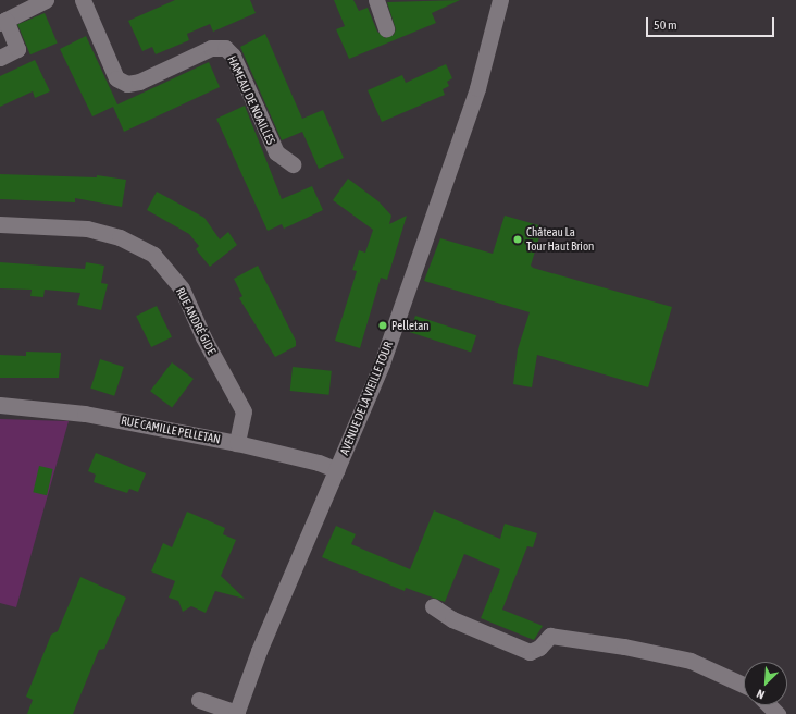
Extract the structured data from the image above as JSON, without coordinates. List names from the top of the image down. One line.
{"streets":{"street":["HAMEAU DE NOAILLES","RUE ANDRÉ GIDE","AVENUE DE LA VIEILLE TOUR","RUE CAMILLE PELLETAN"]},"crossings":[["RUE ANDRÉ GIDE","RUE CAMILLE PELLETAN"],["AVENUE DE LA VIEILLE TOUR","RUE CAMILLE PELLETAN"]],"places":["Château La Tour Haut Brion","Pelletan"],"scale_bar":"50 m","north":"bottom left"}
